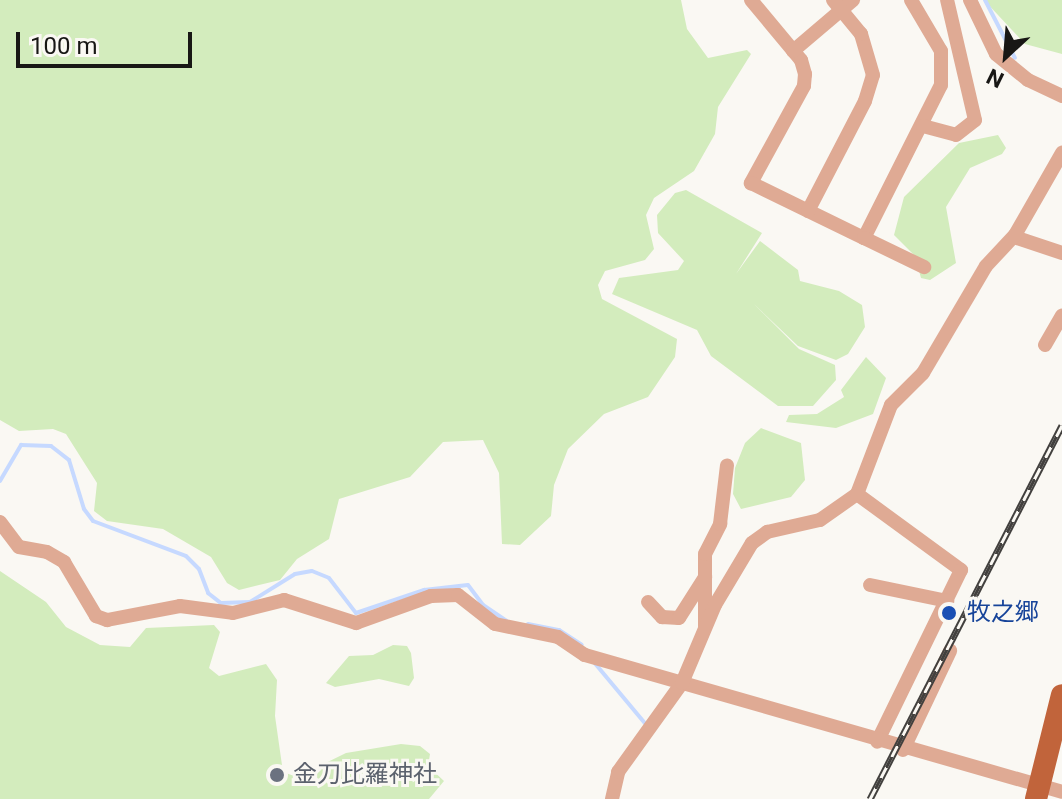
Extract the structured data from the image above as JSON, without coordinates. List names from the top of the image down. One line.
{"places":["牧之郷","金刀比羅神社"],"scale_bar":"100 m","north":"bottom left"}
